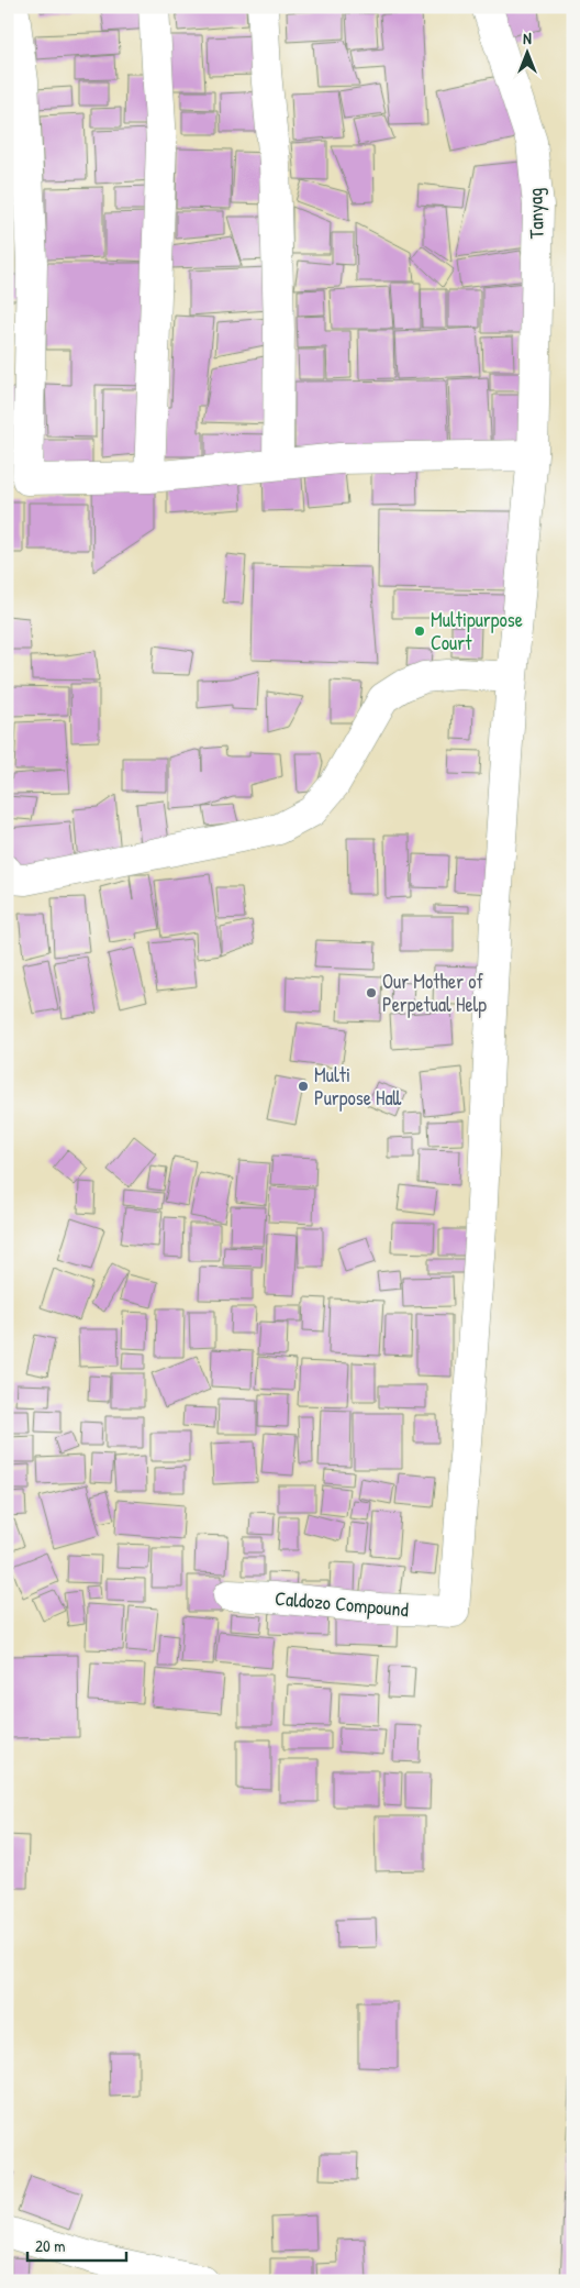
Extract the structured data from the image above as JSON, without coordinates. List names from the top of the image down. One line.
{"streets":{"street":["Tanyag","Caldozo Compound"]},"crossings":[["Tanyag","Caldozo Compound"]],"places":["Multipurpose Court","Our Mother of Perpetual Help","Multi Purpose Hall"],"scale_bar":"20 m","north":"top"}
